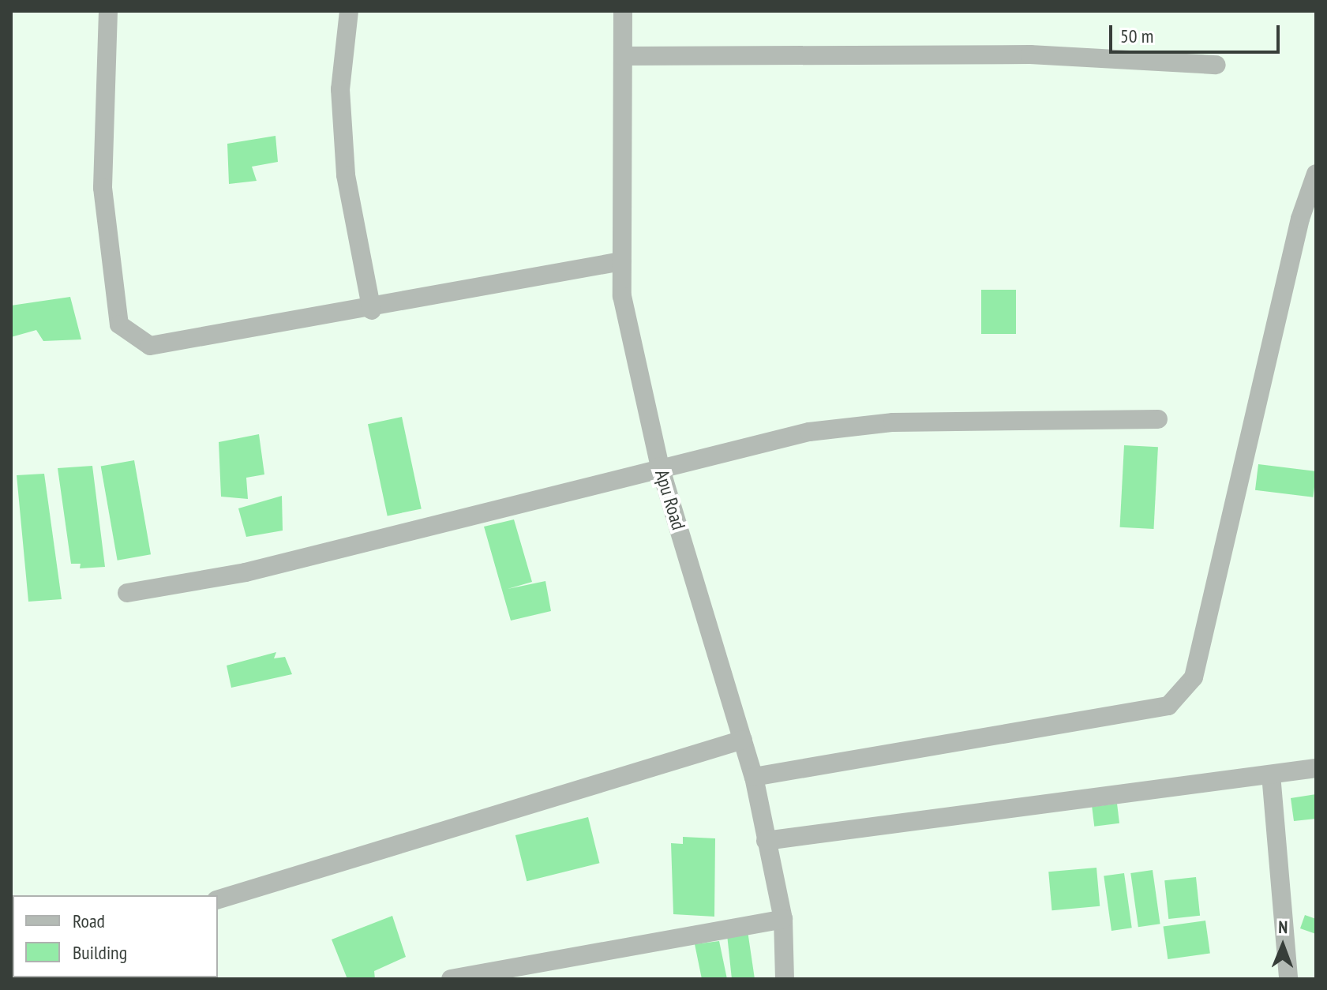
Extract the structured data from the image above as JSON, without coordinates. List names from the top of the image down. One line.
{"streets":{"street":["Apu Road"]},"legend":["Road","Building"],"scale_bar":"50 m","north":"top"}
